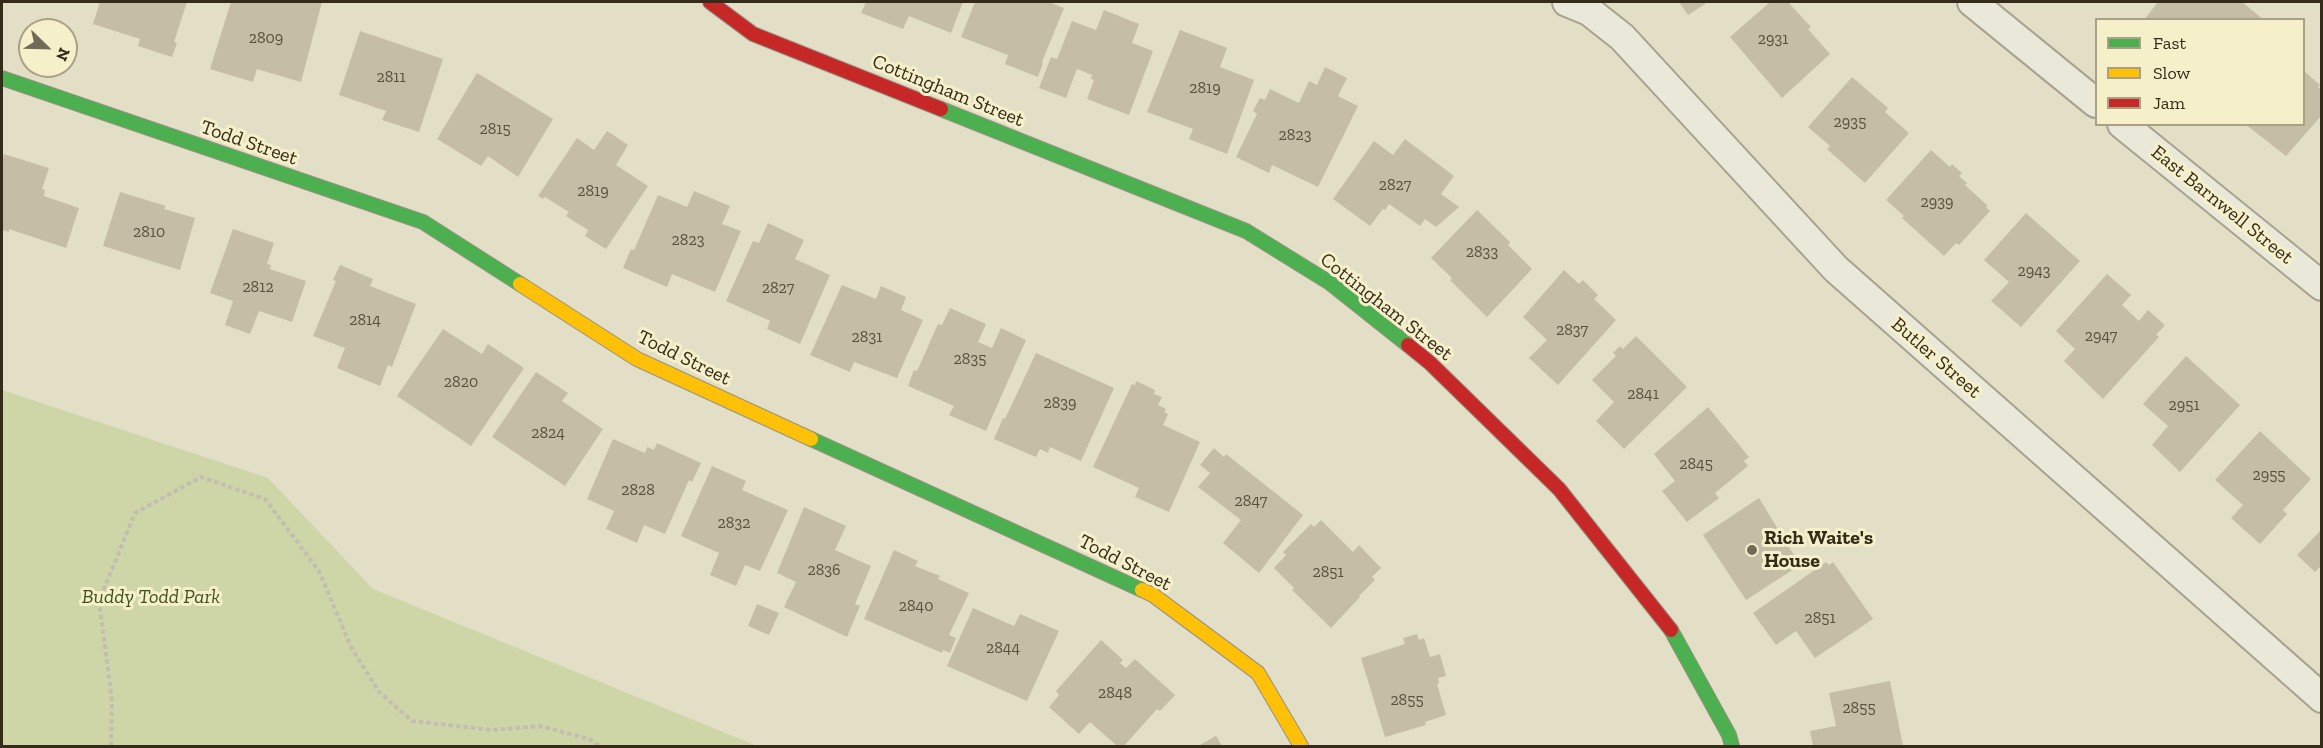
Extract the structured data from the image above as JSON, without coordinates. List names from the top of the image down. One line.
{"streets":{"street":["Cottingham Street","Todd Street","East Barnwell Street","Butler Street"]},"parks":["Buddy Todd Park"],"places":["Rich Waite's House"],"house_numbers":["2809","2931","2811","2819","2935","2815","2823","2827","2819","2939","2810","2823","2833","2943","2812","2827","2814","2837","2947","2831","2835","2820","2841","2839","2951","2824","2845","2955","2828","2847","2832","2836","2851","2840","2851","2844","2848","2855","2855"],"legend":["Fast","Slow","Jam"],"north":"bottom right"}
